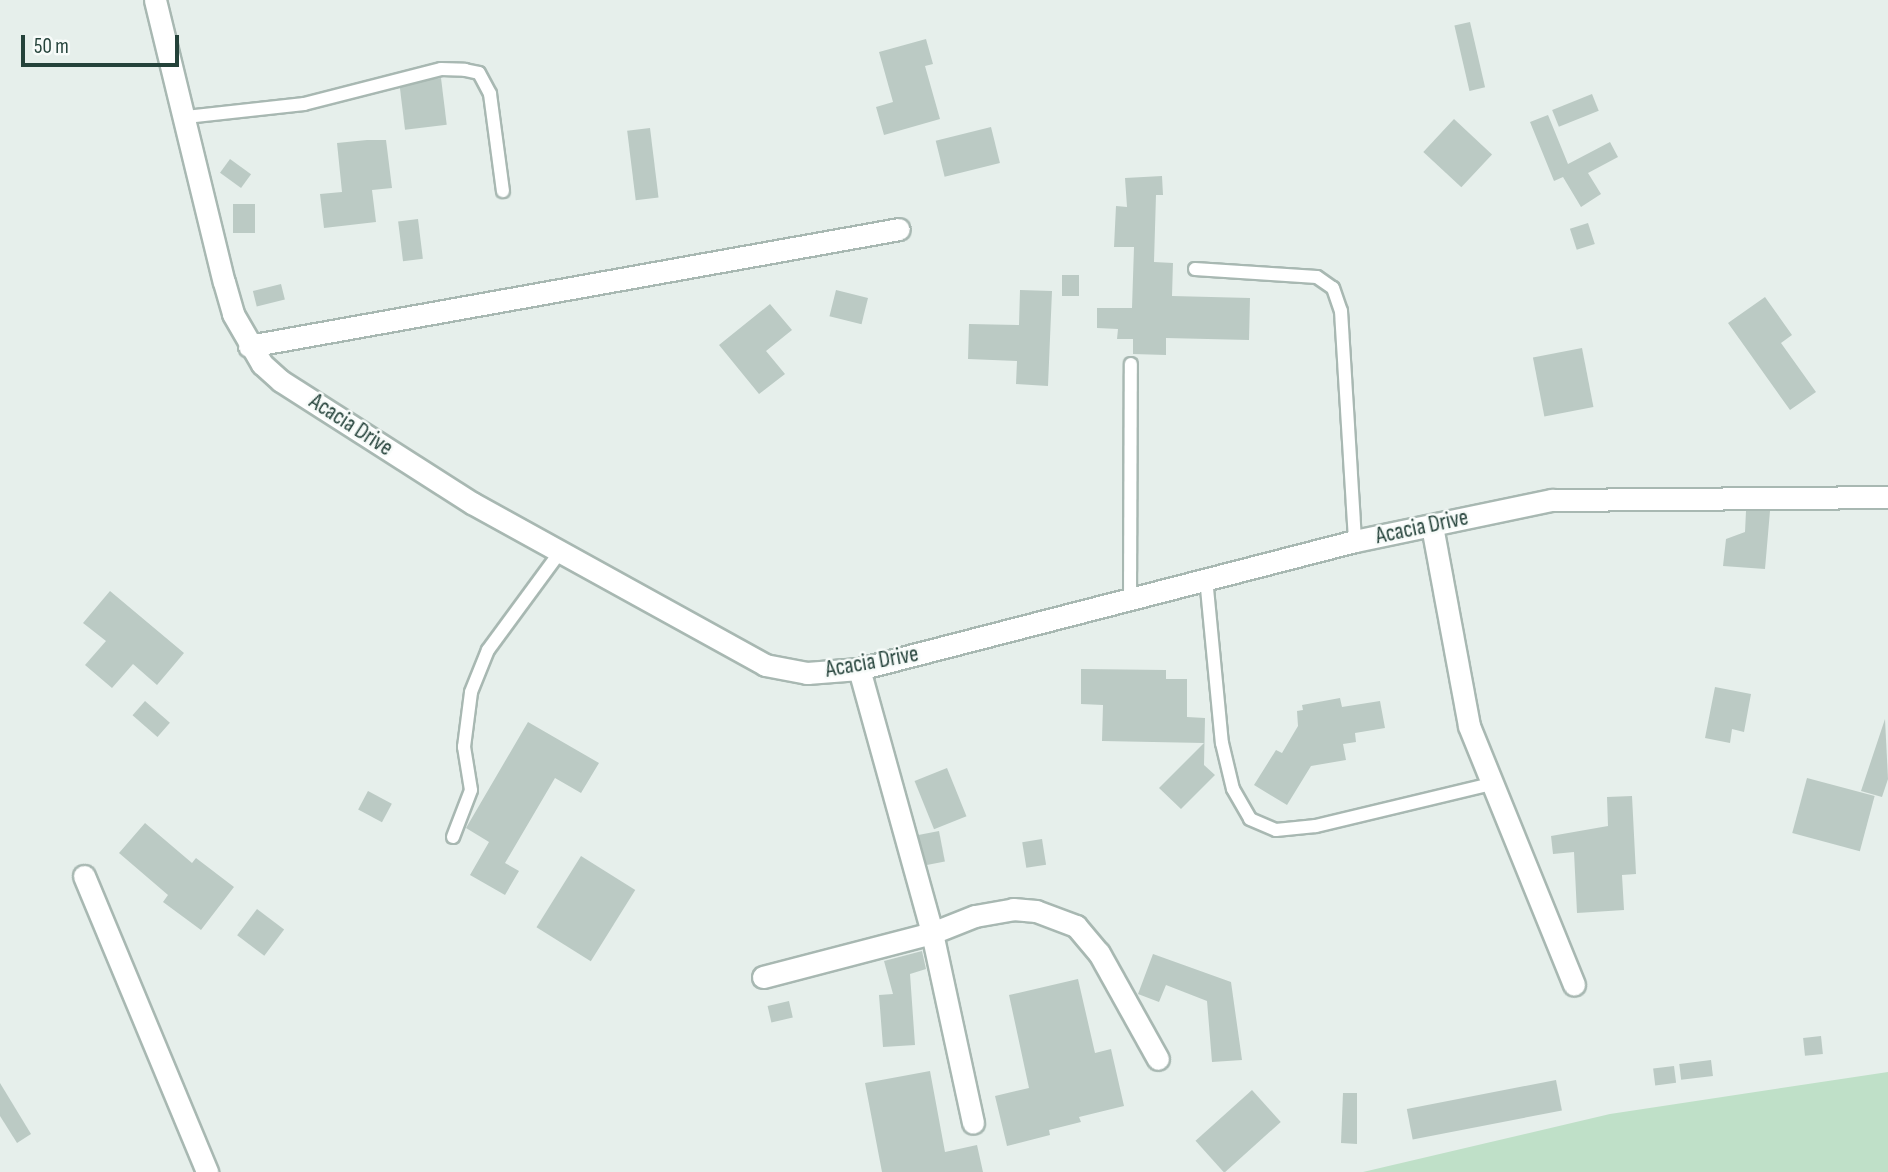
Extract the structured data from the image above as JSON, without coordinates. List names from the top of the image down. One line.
{"streets":{"street":["Acacia Drive"]},"scale_bar":"50 m"}
